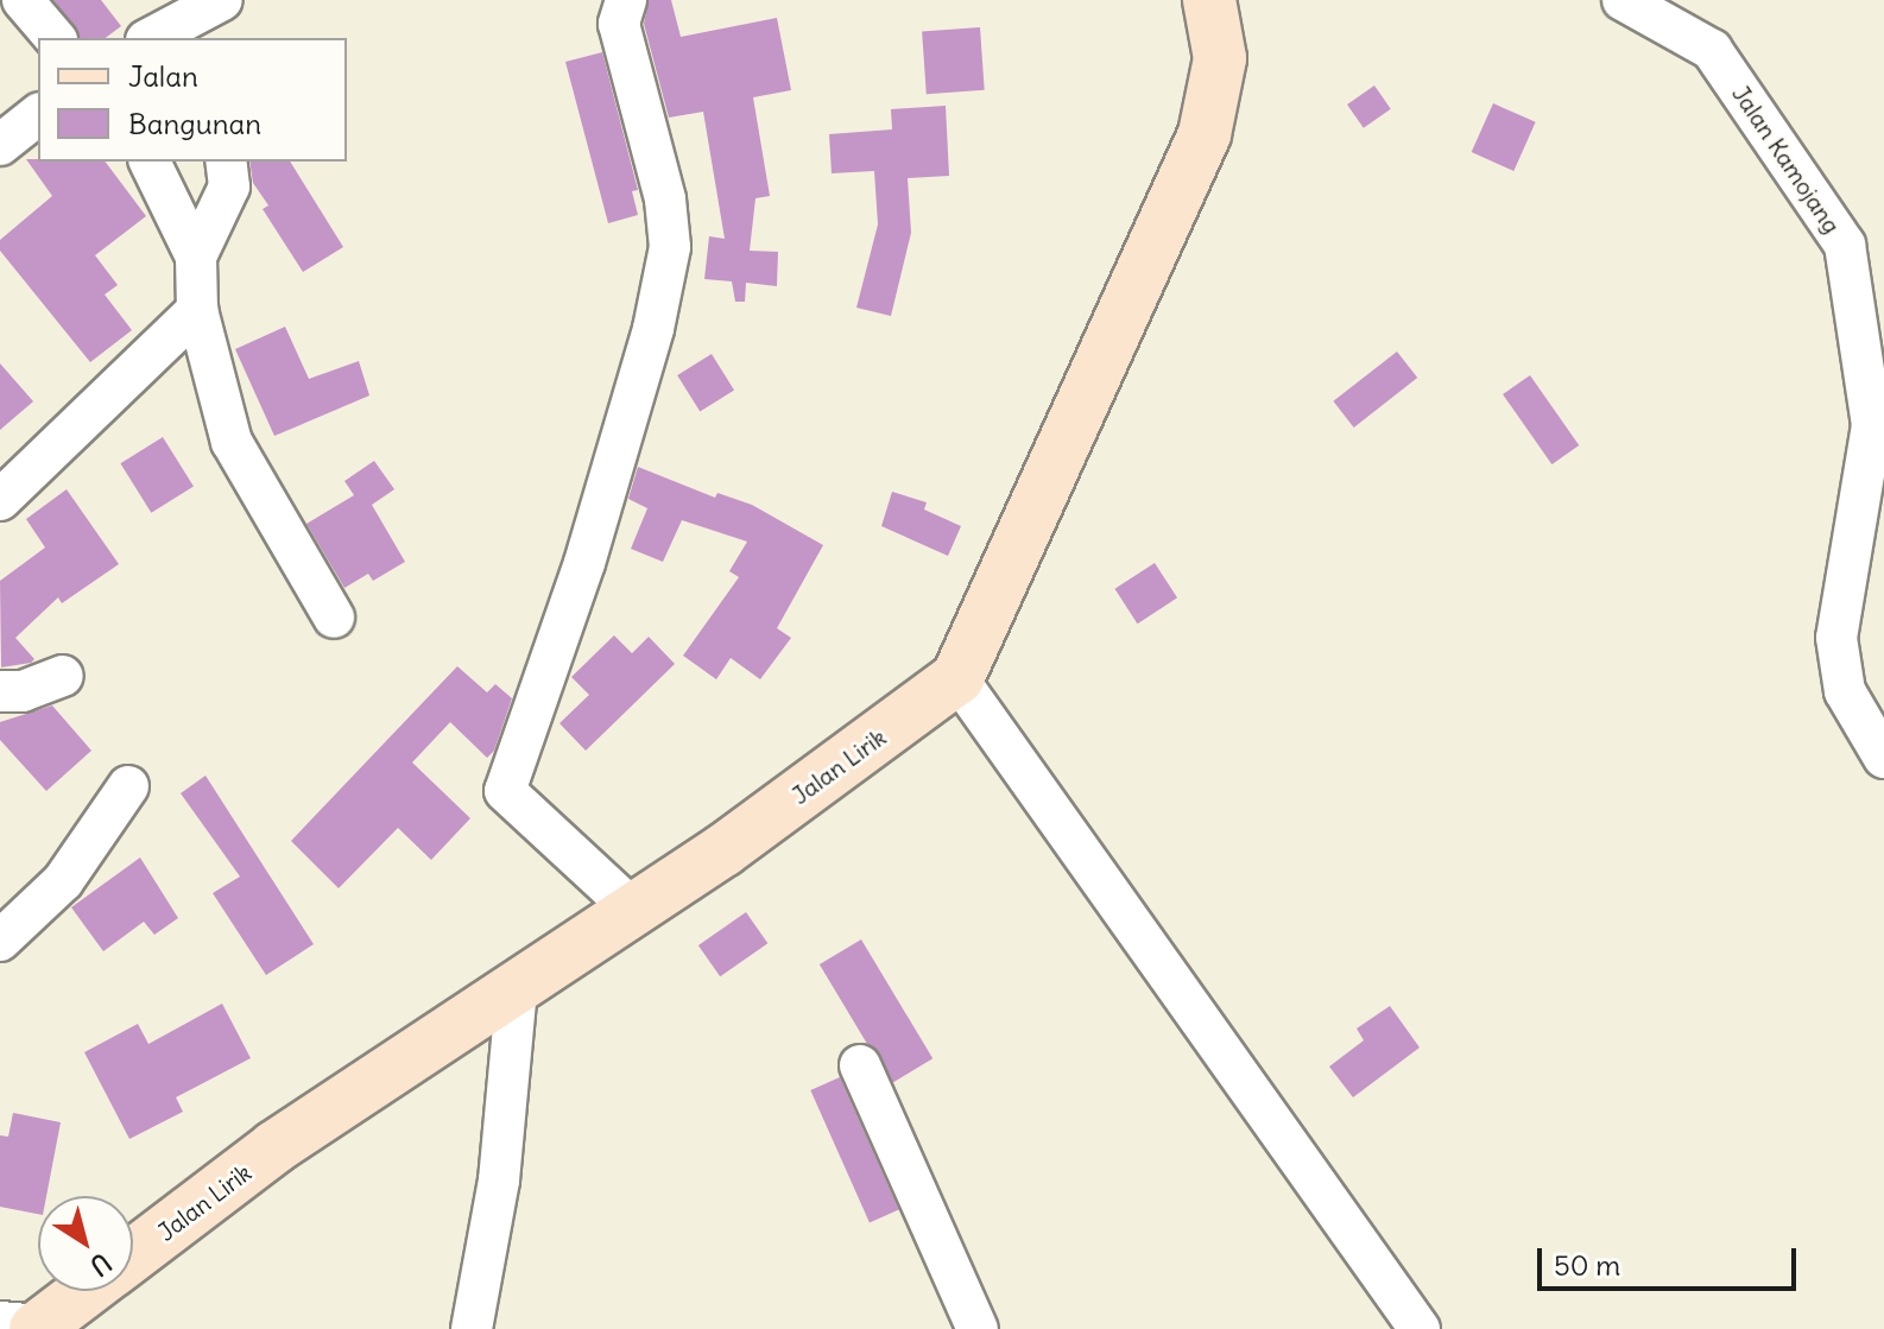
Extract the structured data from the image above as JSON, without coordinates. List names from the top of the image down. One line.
{"streets":{"main road":["Jalan Lirik"],"street":["Jalan Kamojang"]},"legend":["Jalan","Bangunan"],"scale_bar":"50 m","north":"bottom right"}
